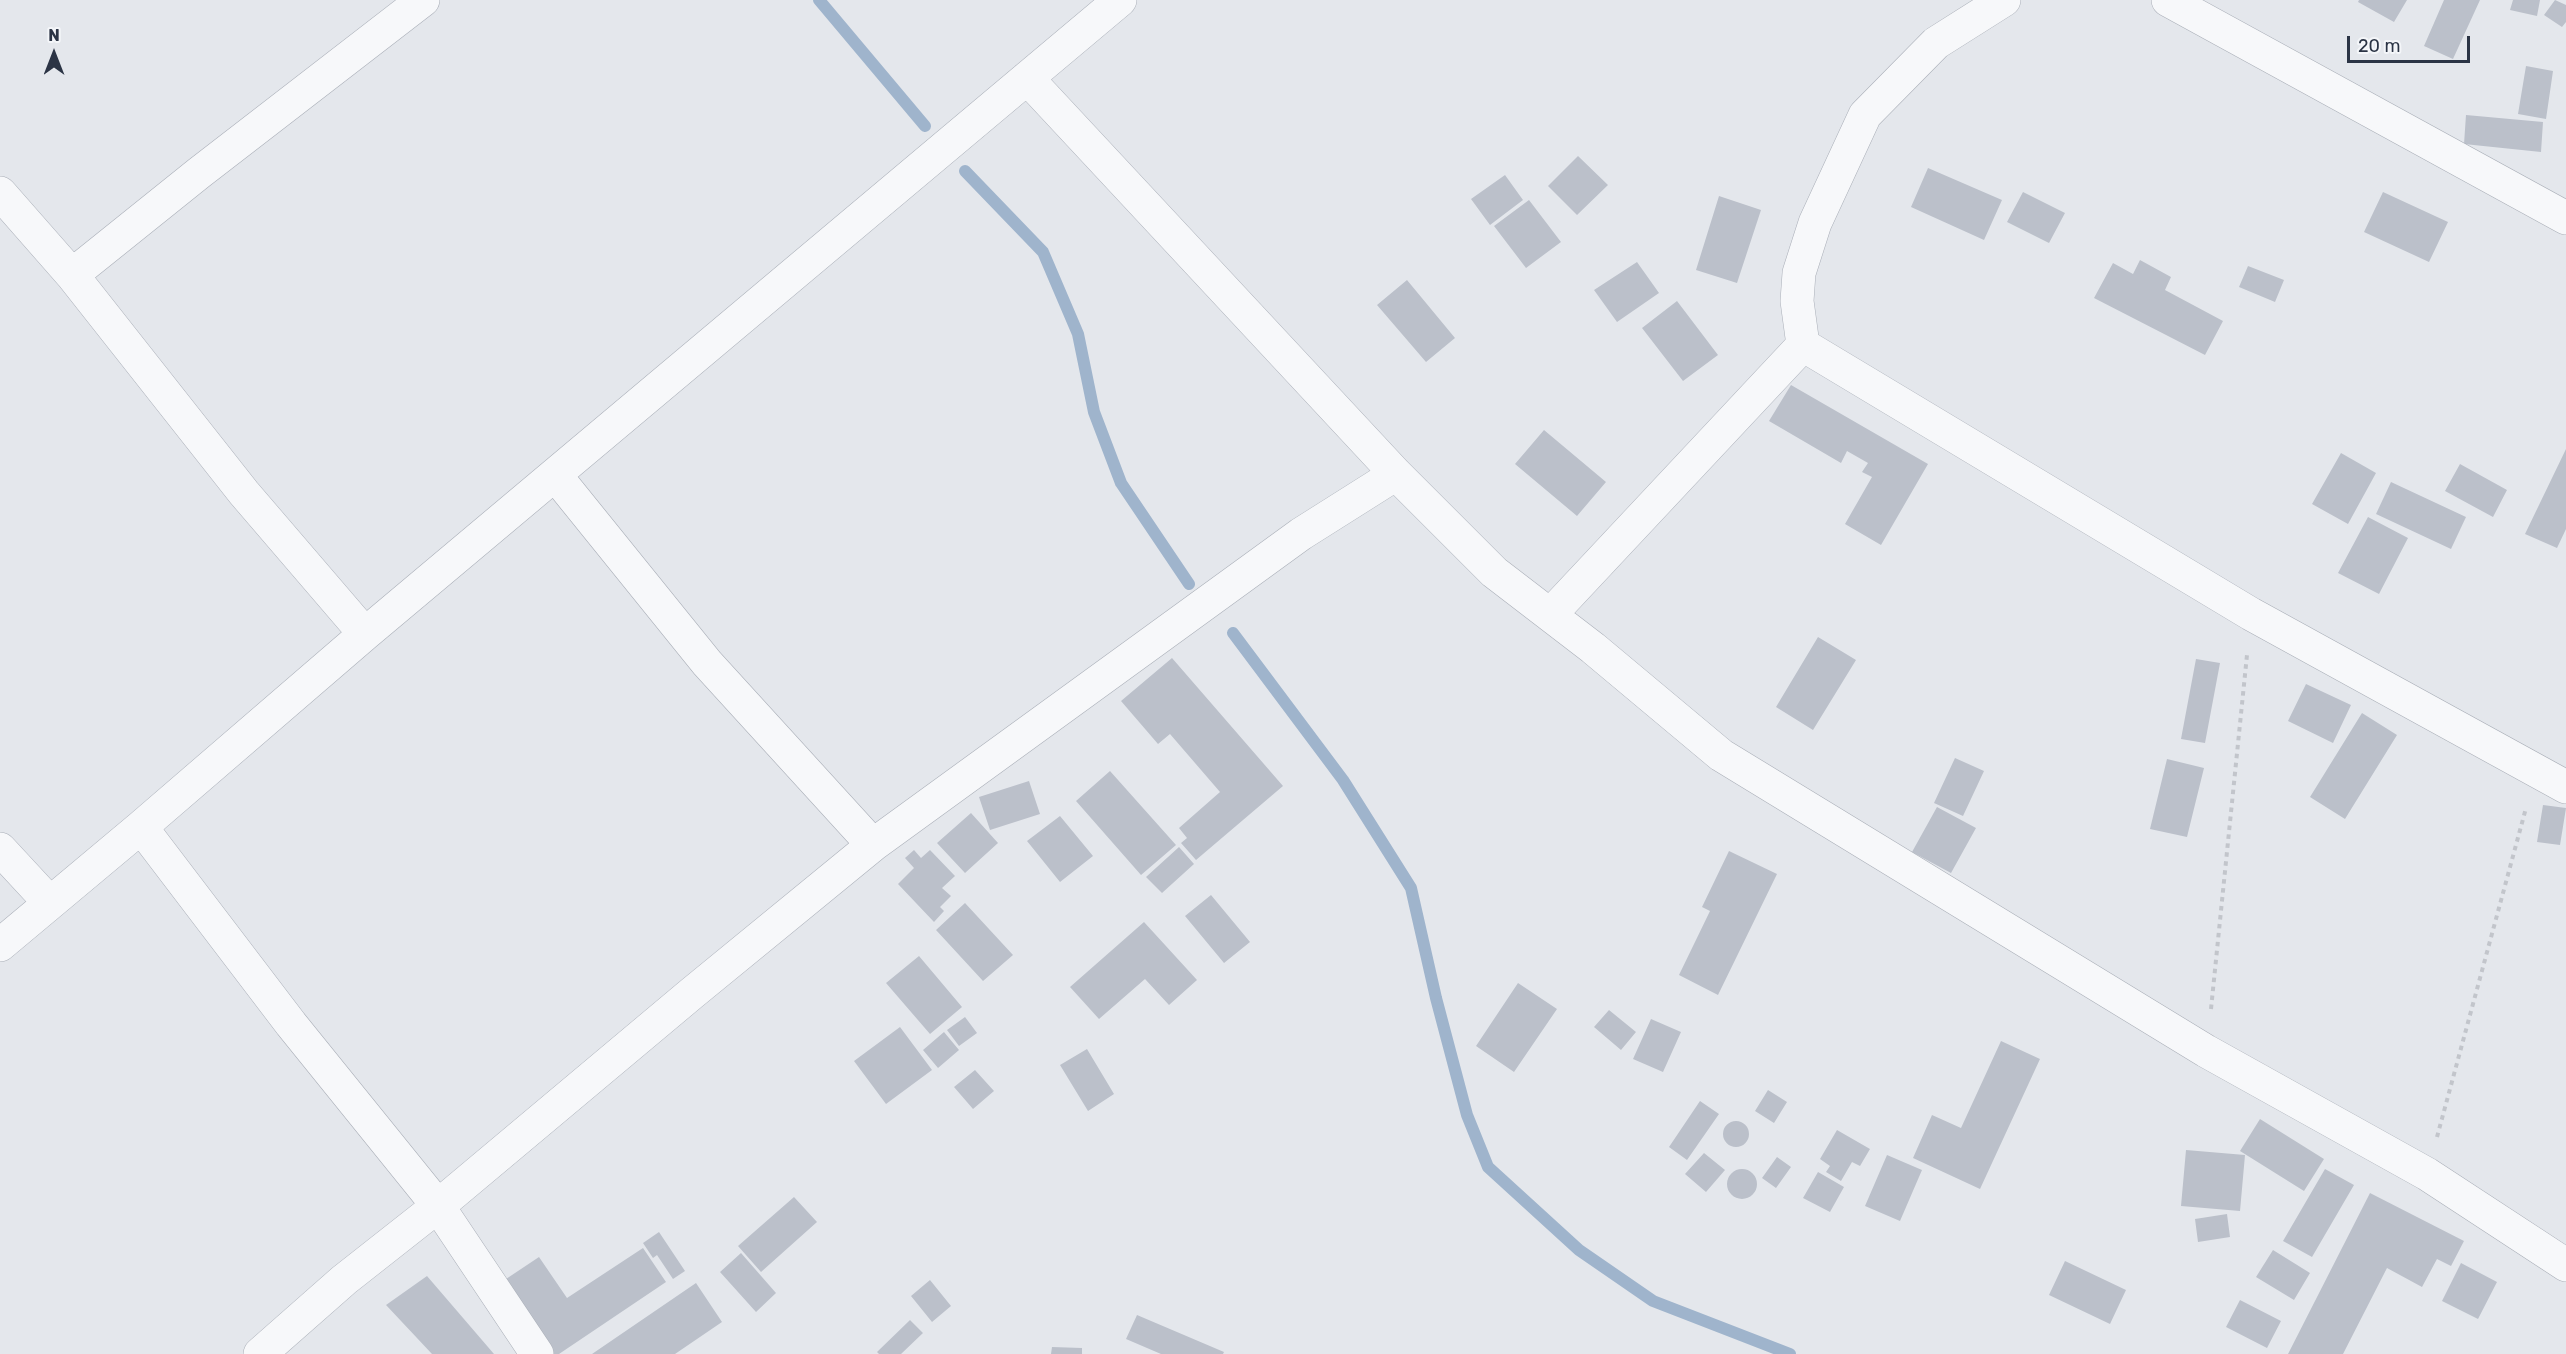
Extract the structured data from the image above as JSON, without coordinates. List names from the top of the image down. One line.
{"scale_bar":"20 m","north":"top"}
